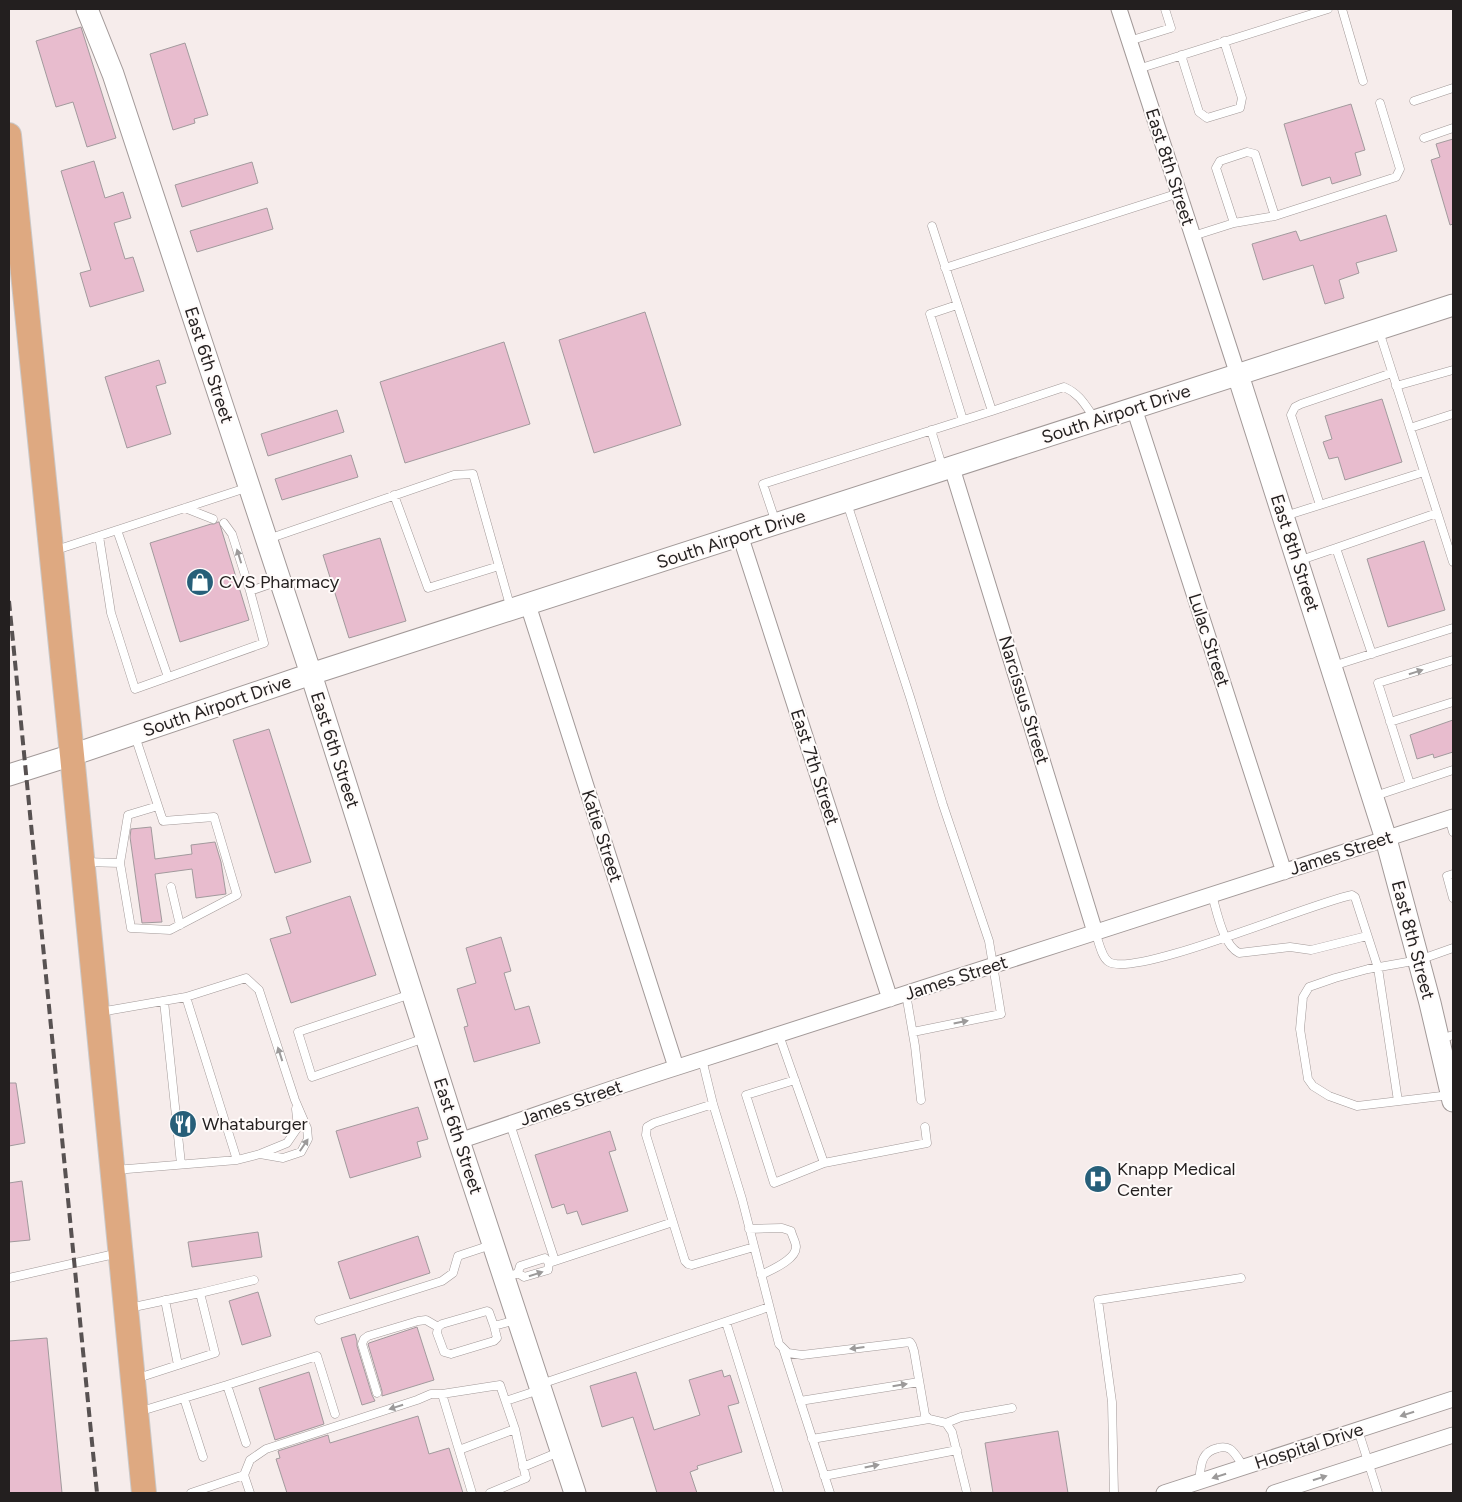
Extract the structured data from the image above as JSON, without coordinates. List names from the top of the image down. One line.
{"streets":{"street":["East 8th Street","East 6th Street","South Airport Drive","Lulac Street","Narcissus Street","East 7th Street","Katie Street","James Street","Hospital Drive"]},"crossings":[["East 8th Street","South Airport Drive"],["East 8th Street","James Street"],["East 6th Street","South Airport Drive"],["East 6th Street","James Street"],["South Airport Drive","Lulac Street"],["South Airport Drive","Narcissus Street"],["South Airport Drive","East 7th Street"],["South Airport Drive","Katie Street"],["Lulac Street","James Street"],["Narcissus Street","James Street"],["East 7th Street","James Street"],["Katie Street","James Street"]],"places":{"shop":["CVS Pharmacy"],"restaurant":["Whataburger"],"hospital":["Knapp Medical Center"]}}
